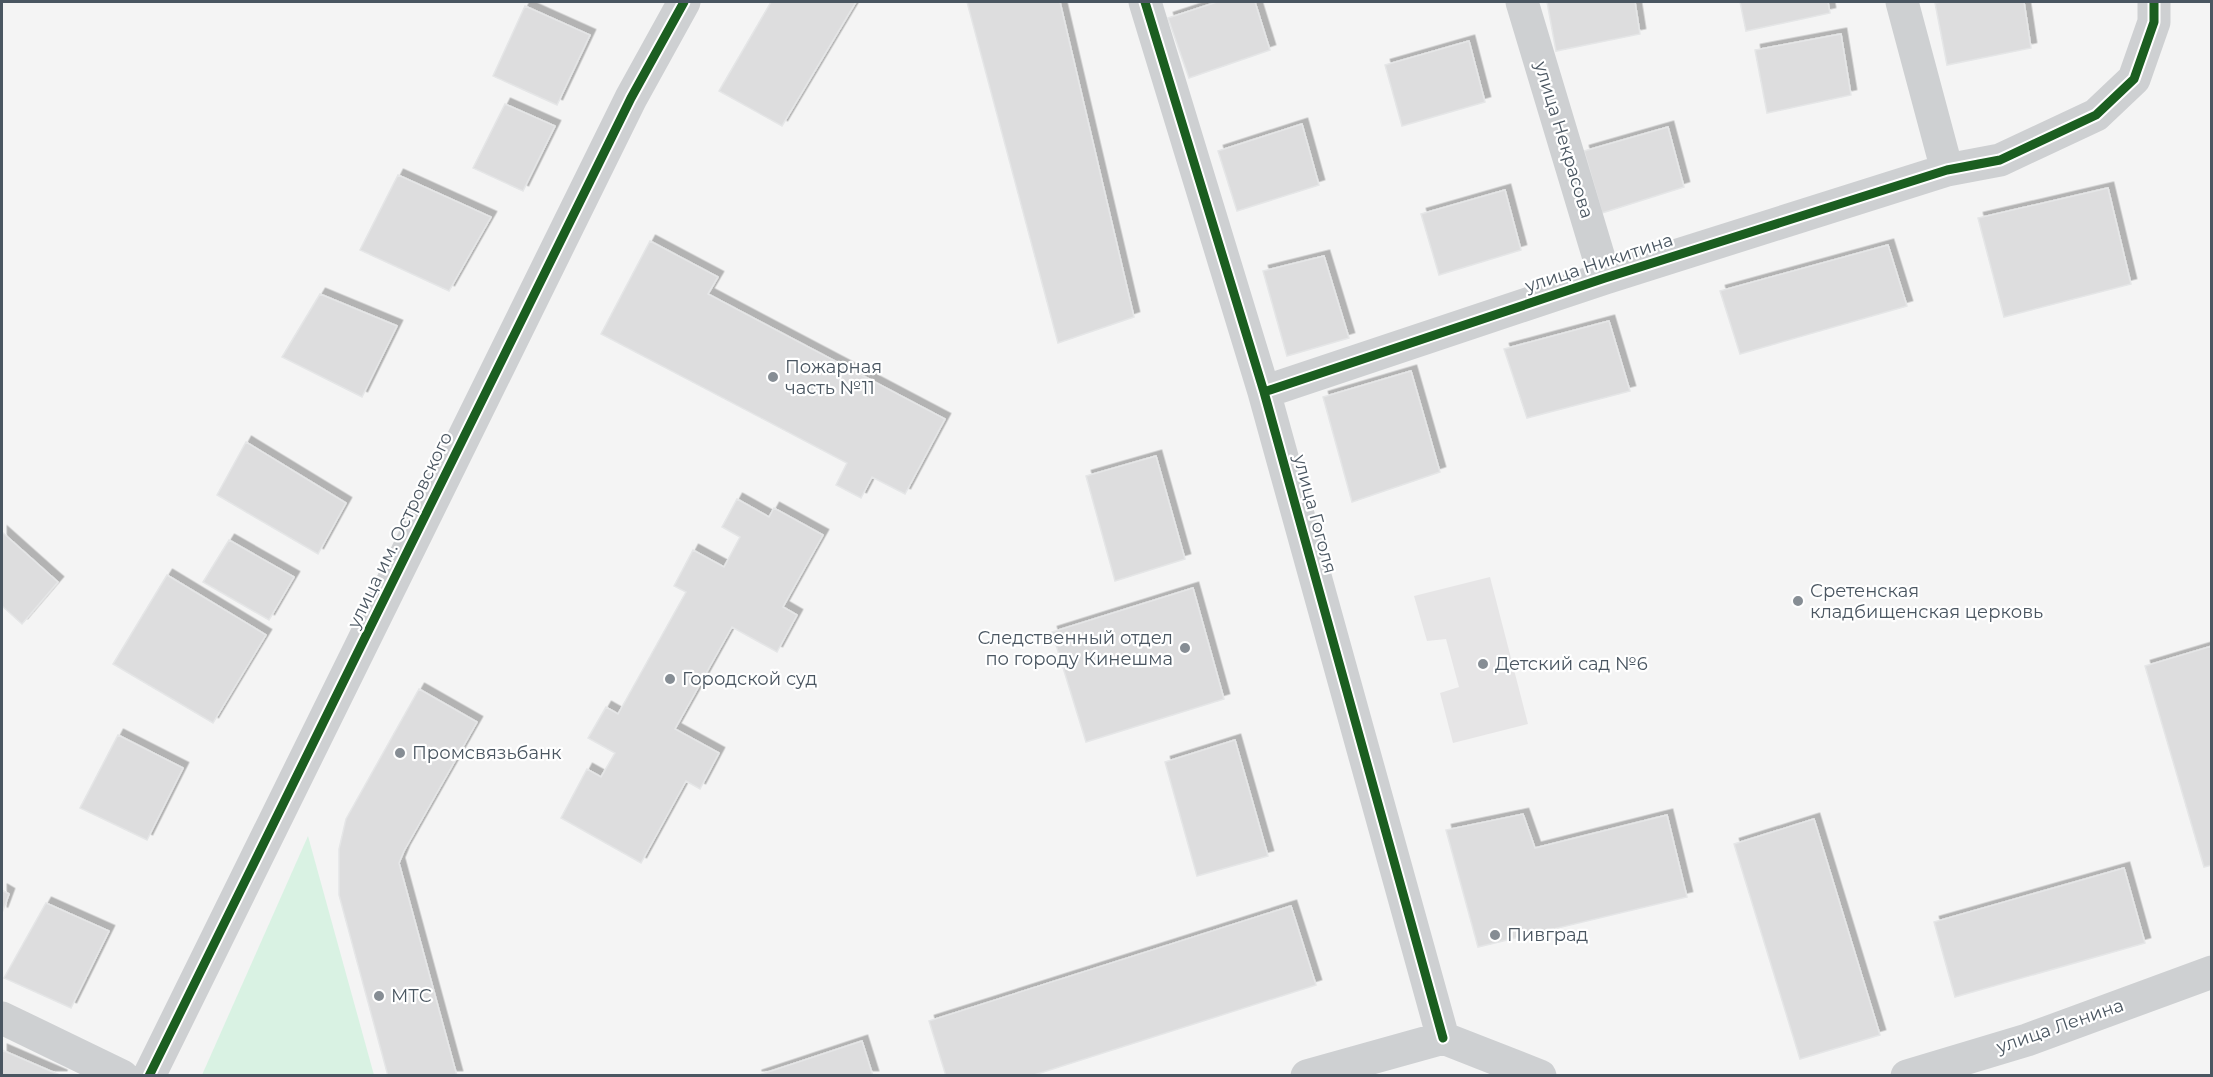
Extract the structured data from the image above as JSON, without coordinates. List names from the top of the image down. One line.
{"streets":{"street":["улица Некрасова","улица Никитина","улица Гоголя","улица им. Островского","улица Ленина"]},"crossings":[["улица Некрасова","улица Никитина"],["улица Никитина","улица Гоголя"]],"places":["Пожарная часть №11","Сретенская кладбищенская церковь","Следственный отдел по городу Кинешма","Детский сад №6","Городской суд","Промсвязьбанк","Пивград","МТС"]}
